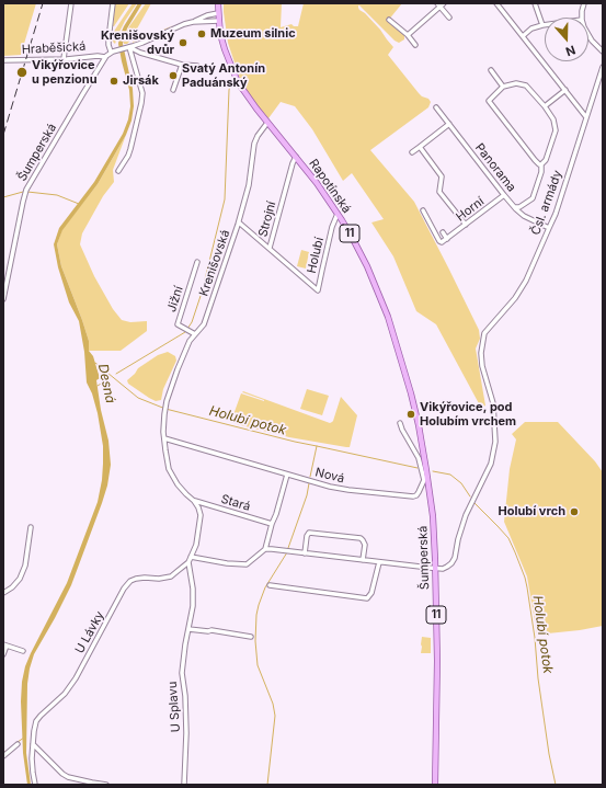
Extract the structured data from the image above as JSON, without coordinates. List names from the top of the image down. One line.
{"streets":{"main road":["Šumperská","Rapotínská","11"],"street":["Hraběšická","Panorama","Čsl. armády","Horní","Strojní","Holubí","Krenišovská","Jižní","Nová","Stará","U Lávky","U Splavu"]},"crossings":[["Hraběšická","Šumperská"],["Šumperská","Rapotínská"],["Šumperská","Čsl. armády"],["Panorama","Čsl. armády"],["Panorama","Horní"],["Rapotínská","Strojní"],["Rapotínská","Holubí"],["Rapotínská","Krenišovská"],["Strojní","Holubí"],["Strojní","Krenišovská"],["Krenišovská","Jižní"],["Krenišovská","Nová"],["U Lávky","U Splavu"]],"water":["Desná","Holubí potok"],"places":["Muzeum silnic","Krenišovský dvůr","Vikýřovice u penzionu","Svatý Antonín Paduánský","Jirsák","Vikýřovice, pod Holubím vrchem","Holubí vrch"],"north":"bottom"}
